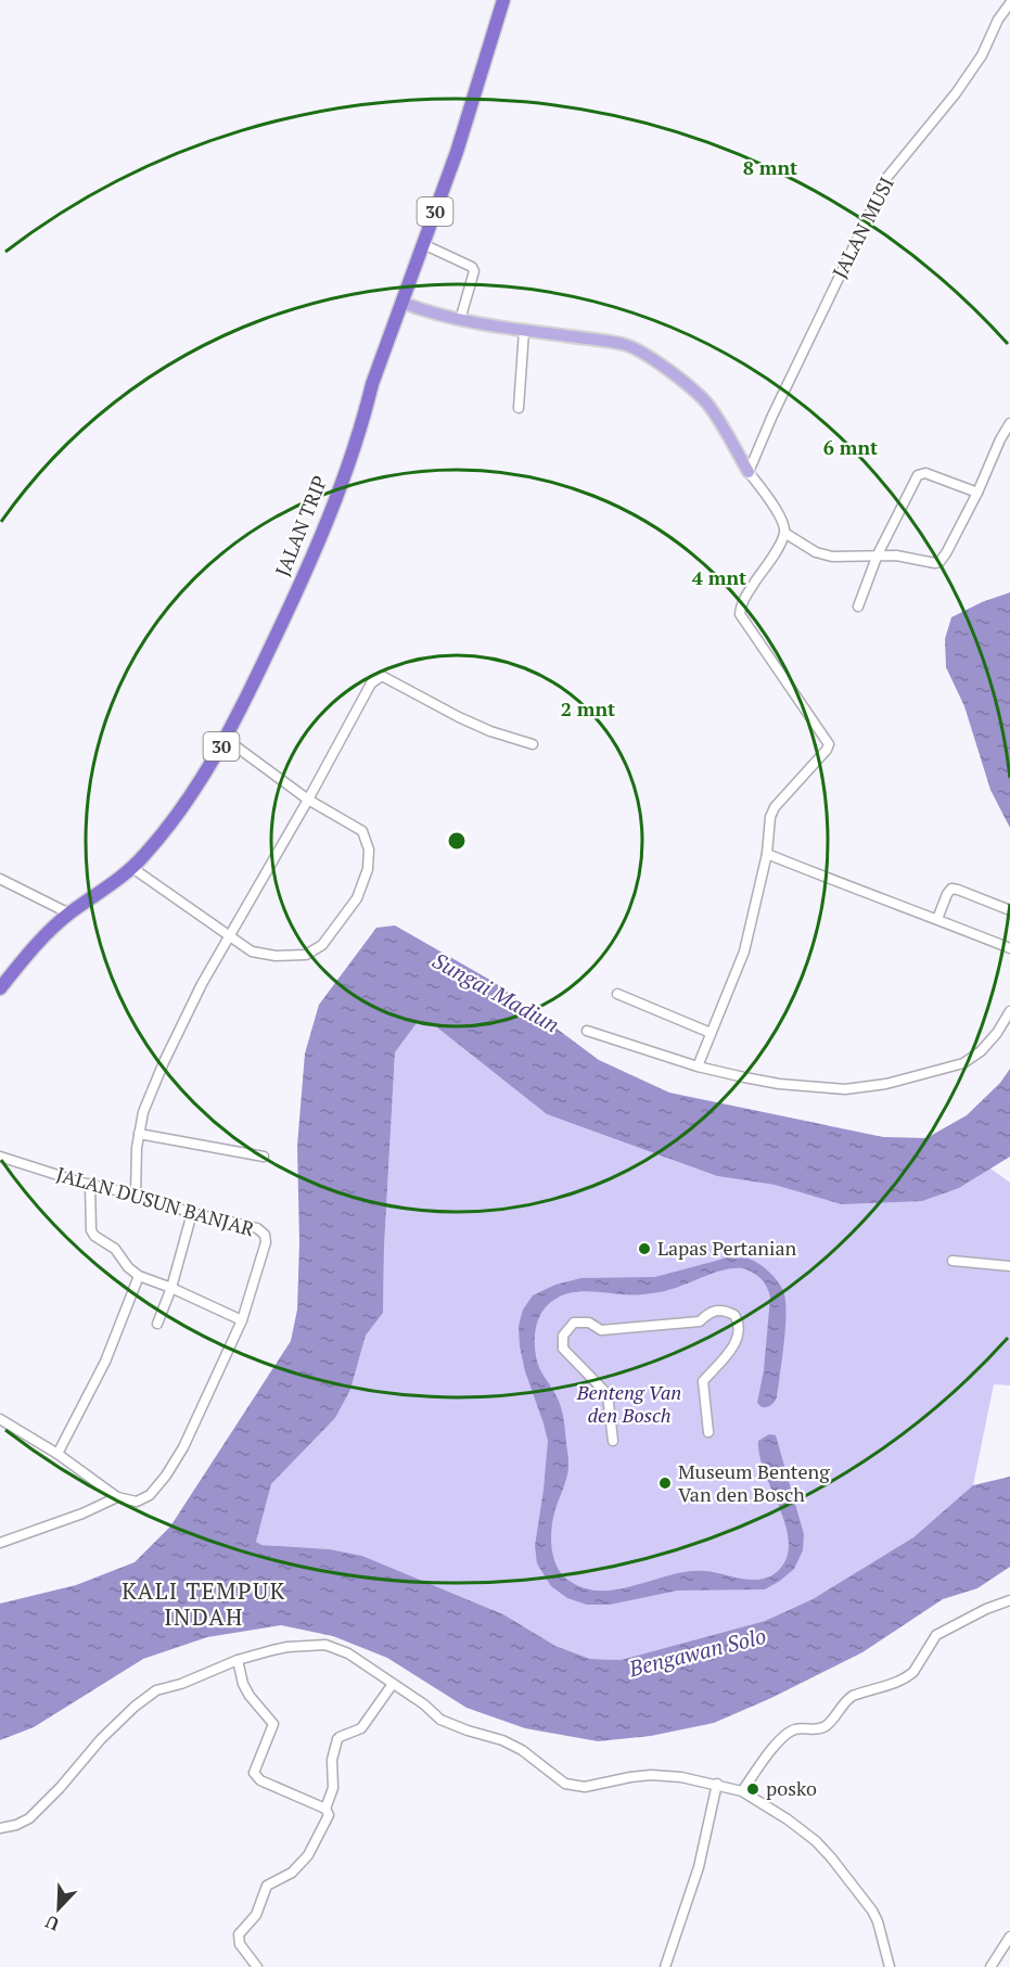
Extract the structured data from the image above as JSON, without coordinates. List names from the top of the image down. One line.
{"streets":{"highway":["30","JALAN TRIP"],"street":["JALAN MUSI","JALAN DUSUN BANJAR"]},"districts":["KALI TEMPUK INDAH"],"water":["Sungai Madiun","Bengawan Solo"],"parks":["Benteng Van den Bosch"],"places":["Lapas Pertanian","Museum Benteng Van den Bosch","posko"],"north":"bottom left","rings":["8 mnt","6 mnt","4 mnt","2 mnt"]}
